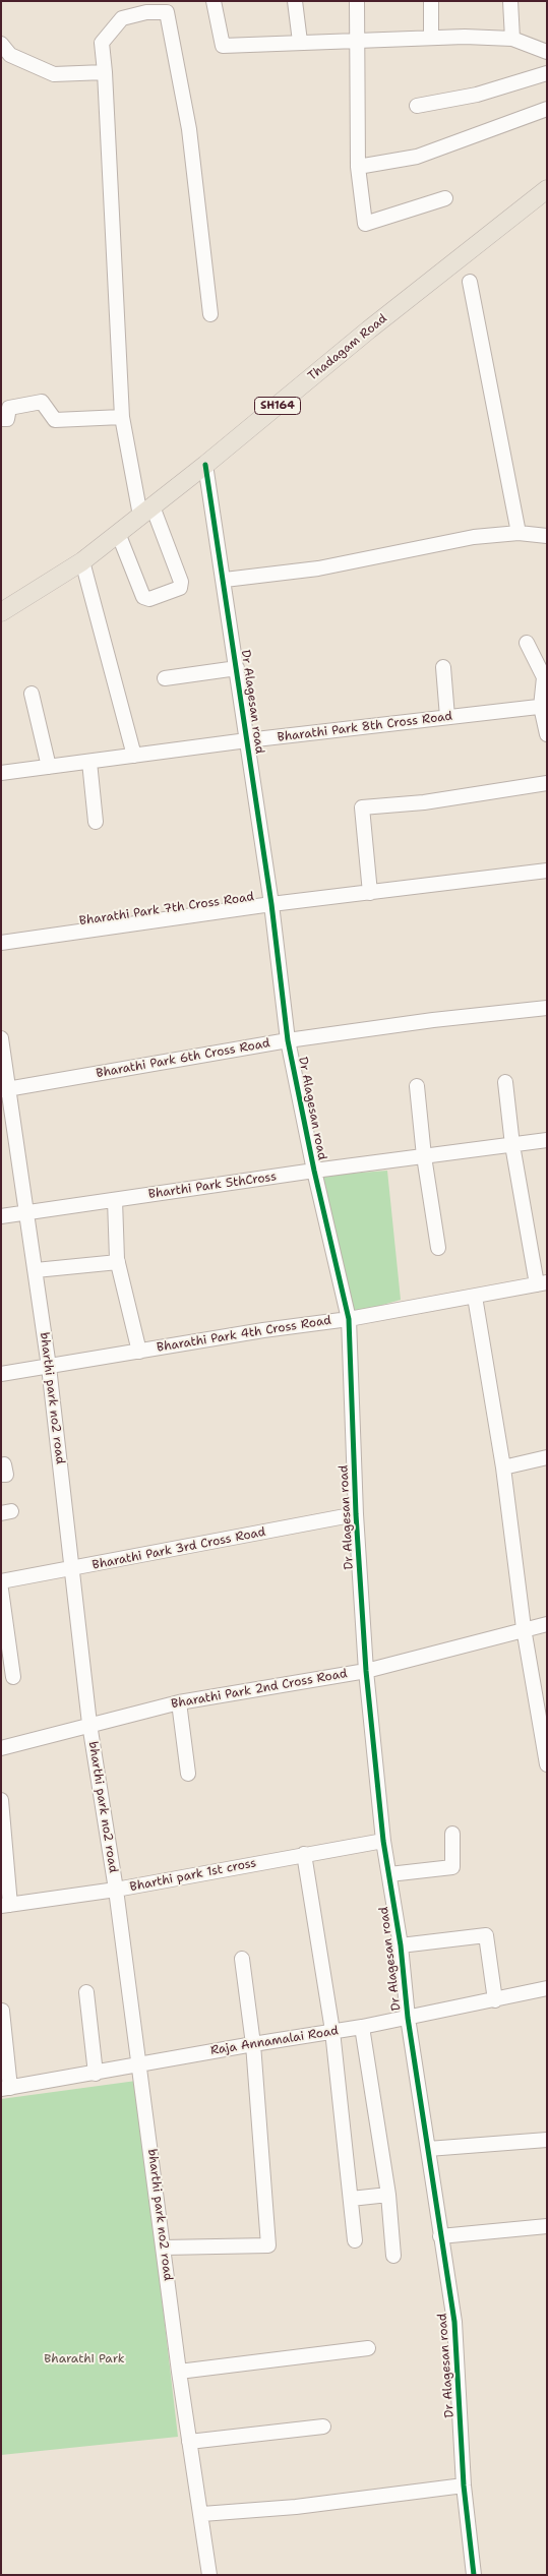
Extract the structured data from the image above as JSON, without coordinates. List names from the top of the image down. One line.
{"streets":{"main road":["Thadagam Road","SH164"],"street":["Dr Alagesan road","Bharathi Park 8th Cross Road","Bharathi Park 7th Cross Road","Bharathi Park 6th Cross Road","Bharthi Park 5thCross","Bharathi Park 4th Cross Road","bharthi park no2 road","Bharathi Park 3rd Cross Road","Bharathi Park 2nd Cross Road","Bharthi park 1st cross","Raja Annamalai Road"]},"crossings":[["Thadagam Road","Dr Alagesan road"],["Dr Alagesan road","Bharathi Park 8th Cross Road"],["Dr Alagesan road","Bharathi Park 7th Cross Road"],["Dr Alagesan road","Bharathi Park 6th Cross Road"],["Dr Alagesan road","Bharthi Park 5thCross"],["Dr Alagesan road","Bharathi Park 4th Cross Road"],["Dr Alagesan road","Bharathi Park 3rd Cross Road"],["Dr Alagesan road","Bharathi Park 2nd Cross Road"],["Dr Alagesan road","Bharthi park 1st cross"],["Dr Alagesan road","Raja Annamalai Road"],["Bharathi Park 6th Cross Road","bharthi park no2 road"],["Bharthi Park 5thCross","bharthi park no2 road"],["Bharathi Park 4th Cross Road","bharthi park no2 road"],["bharthi park no2 road","Bharathi Park 3rd Cross Road"],["bharthi park no2 road","Bharathi Park 2nd Cross Road"],["bharthi park no2 road","Bharthi park 1st cross"],["bharthi park no2 road","Raja Annamalai Road"]],"parks":["Bharathi Park"]}
